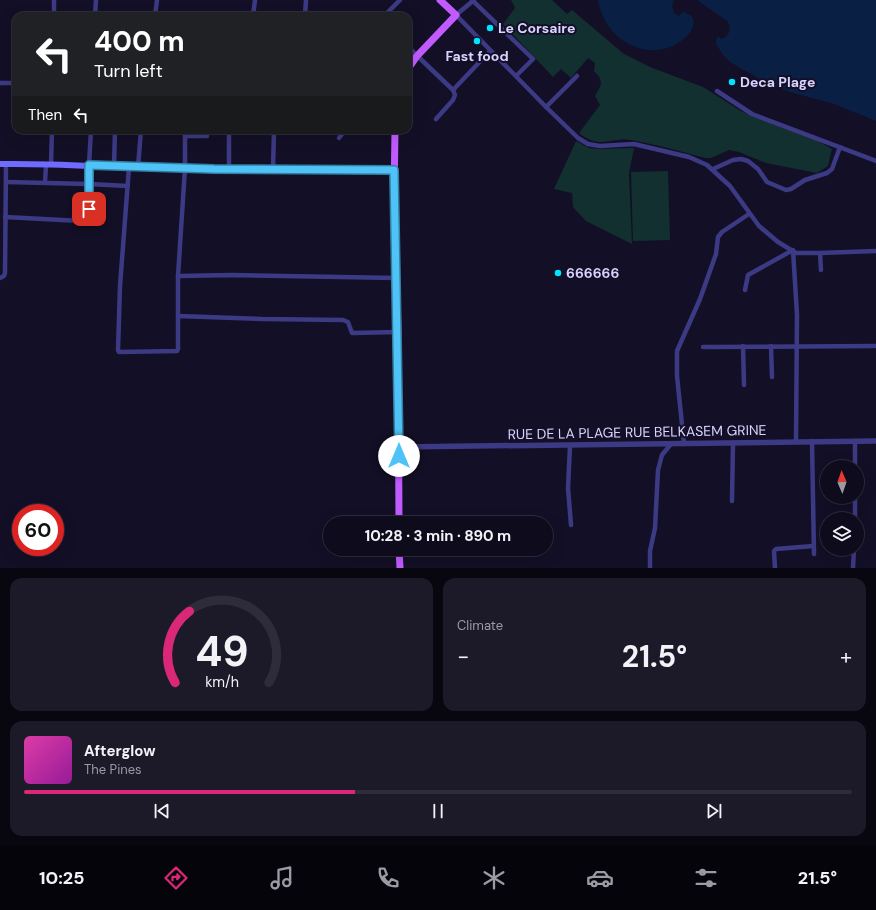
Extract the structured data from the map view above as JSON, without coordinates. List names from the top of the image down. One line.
{"streets":{"street":["RUE DE LA PLAGE RUE BELKASEM GRINE"]},"places":["Le Corsaire","Fast food","Deca Plage","666666"],"north":"top","page":{"turn":["400 m","Turn left"],"then":"Then","limit":"60","trip":"10:28 · 3 min · 890 m","tile":"Climate","heat":["−","21.5°","+"],"song":["Afterglow","The Pines"],"tabs":["10:25","21.5°"],"gauge":["49","km/h"]}}
